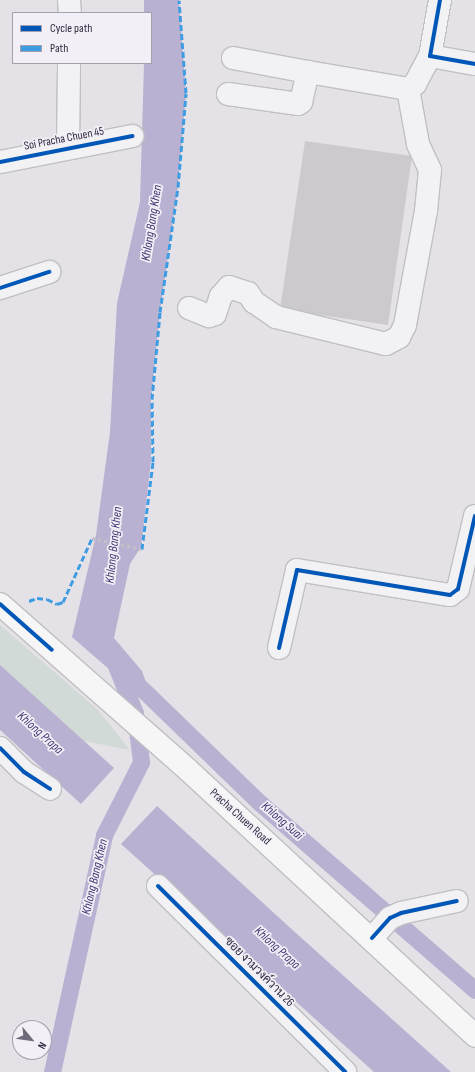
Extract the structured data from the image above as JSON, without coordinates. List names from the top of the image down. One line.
{"streets":{"main road":["Pracha Chuen Road"],"street":["Soi Pracha Chuen 45","ซอย งามวงค์วาน 26"]},"water":["Khlong Bang Khen","Khlong Prapa","Khlong Suai"],"legend":["Cycle path","Path"],"north":"bottom right"}
